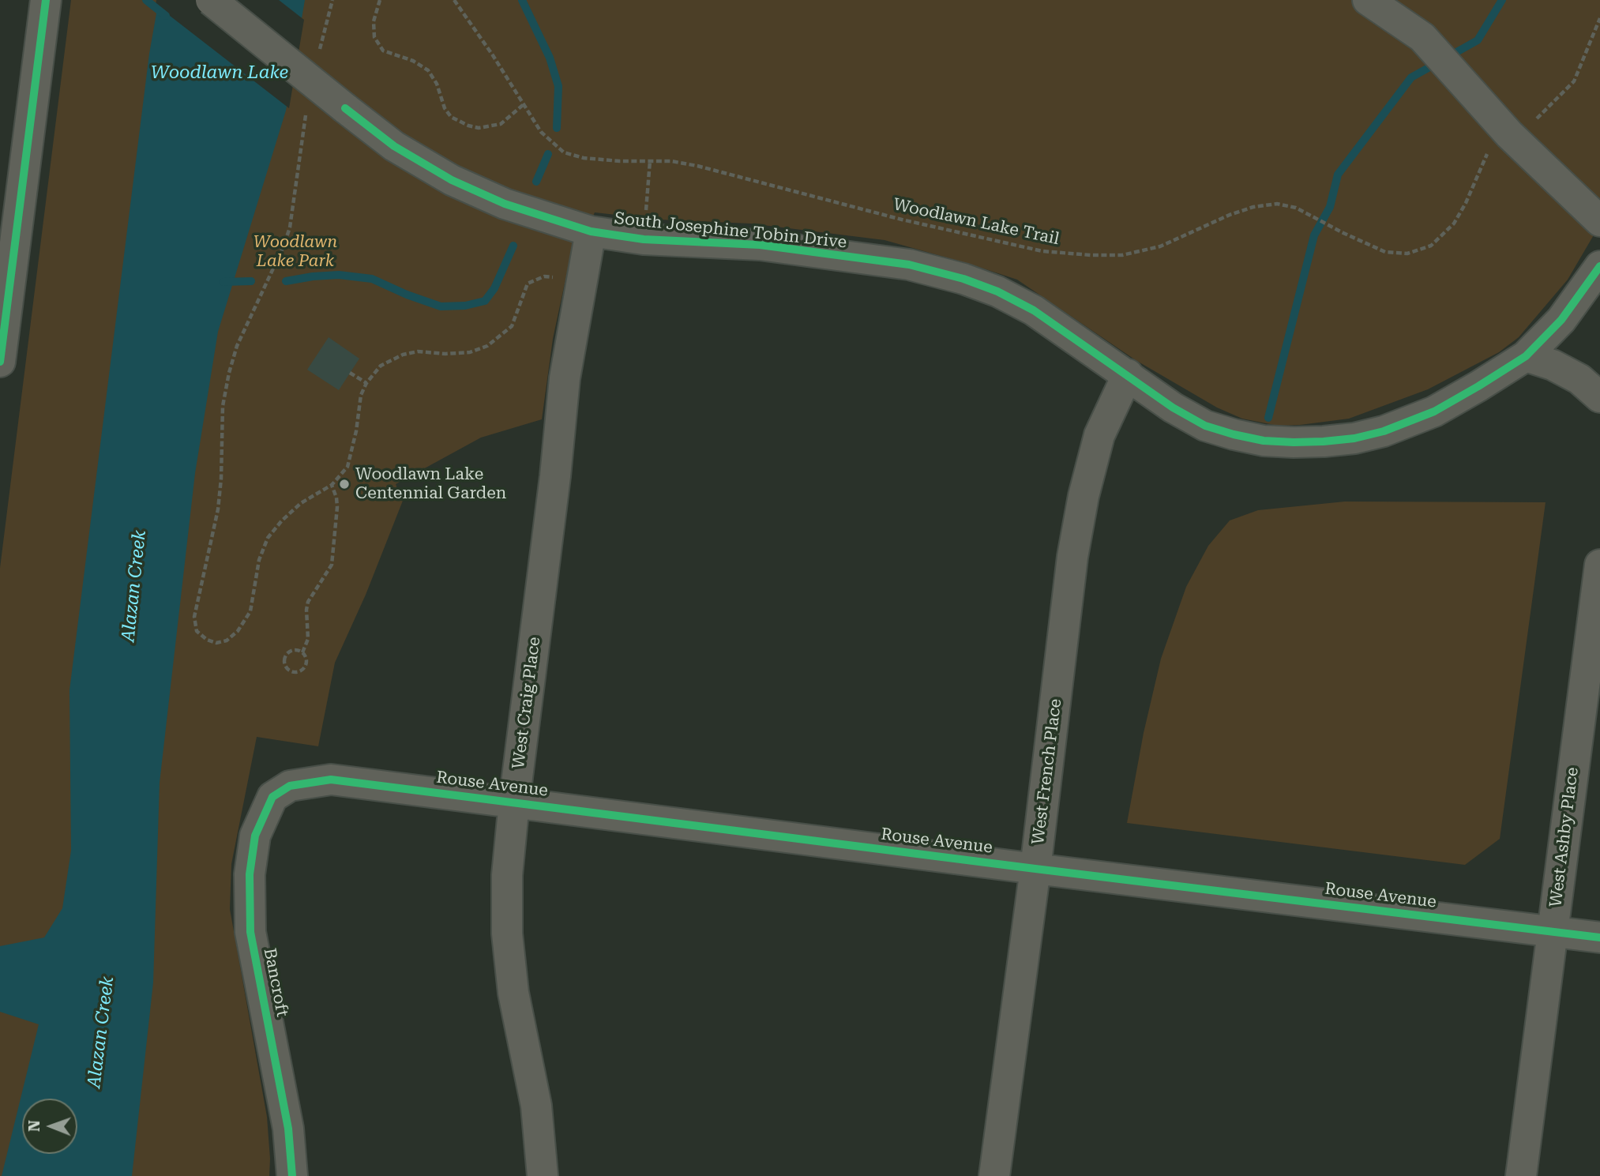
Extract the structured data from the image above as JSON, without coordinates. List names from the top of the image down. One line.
{"streets":{"street":["South Josephine Tobin Drive","West Craig Place","West French Place","Rouse Avenue","West Ashby Place","Bancroft"],"path":["Woodlawn Lake Trail"]},"crossings":[["South Josephine Tobin Drive","West Craig Place"],["South Josephine Tobin Drive","West French Place"],["West Craig Place","Rouse Avenue"],["West French Place","Rouse Avenue"],["Rouse Avenue","West Ashby Place"],["Rouse Avenue","Bancroft"]],"water":["Woodlawn Lake","Alazan Creek"],"parks":["Woodlawn Lake Park"],"places":["Woodlawn Lake Centennial Garden"],"north":"left"}
